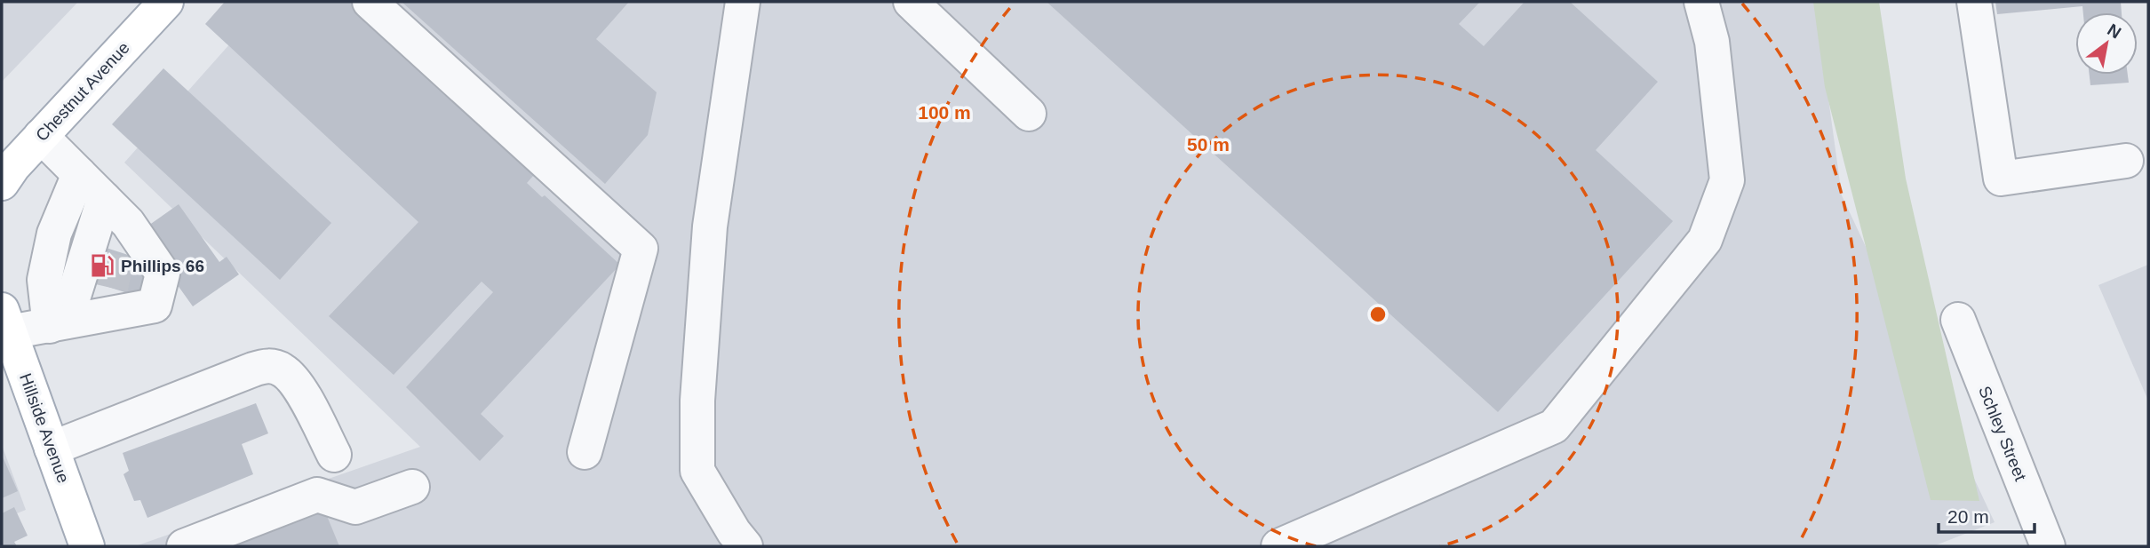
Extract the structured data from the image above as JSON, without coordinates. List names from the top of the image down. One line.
{"streets":{"main road":["Chestnut Avenue","Hillside Avenue"],"street":["Schley Street"]},"places":{"fuel station":["Phillips 66"]},"scale_bar":"20 m","north":"top right","rings":["100 m","50 m"]}
